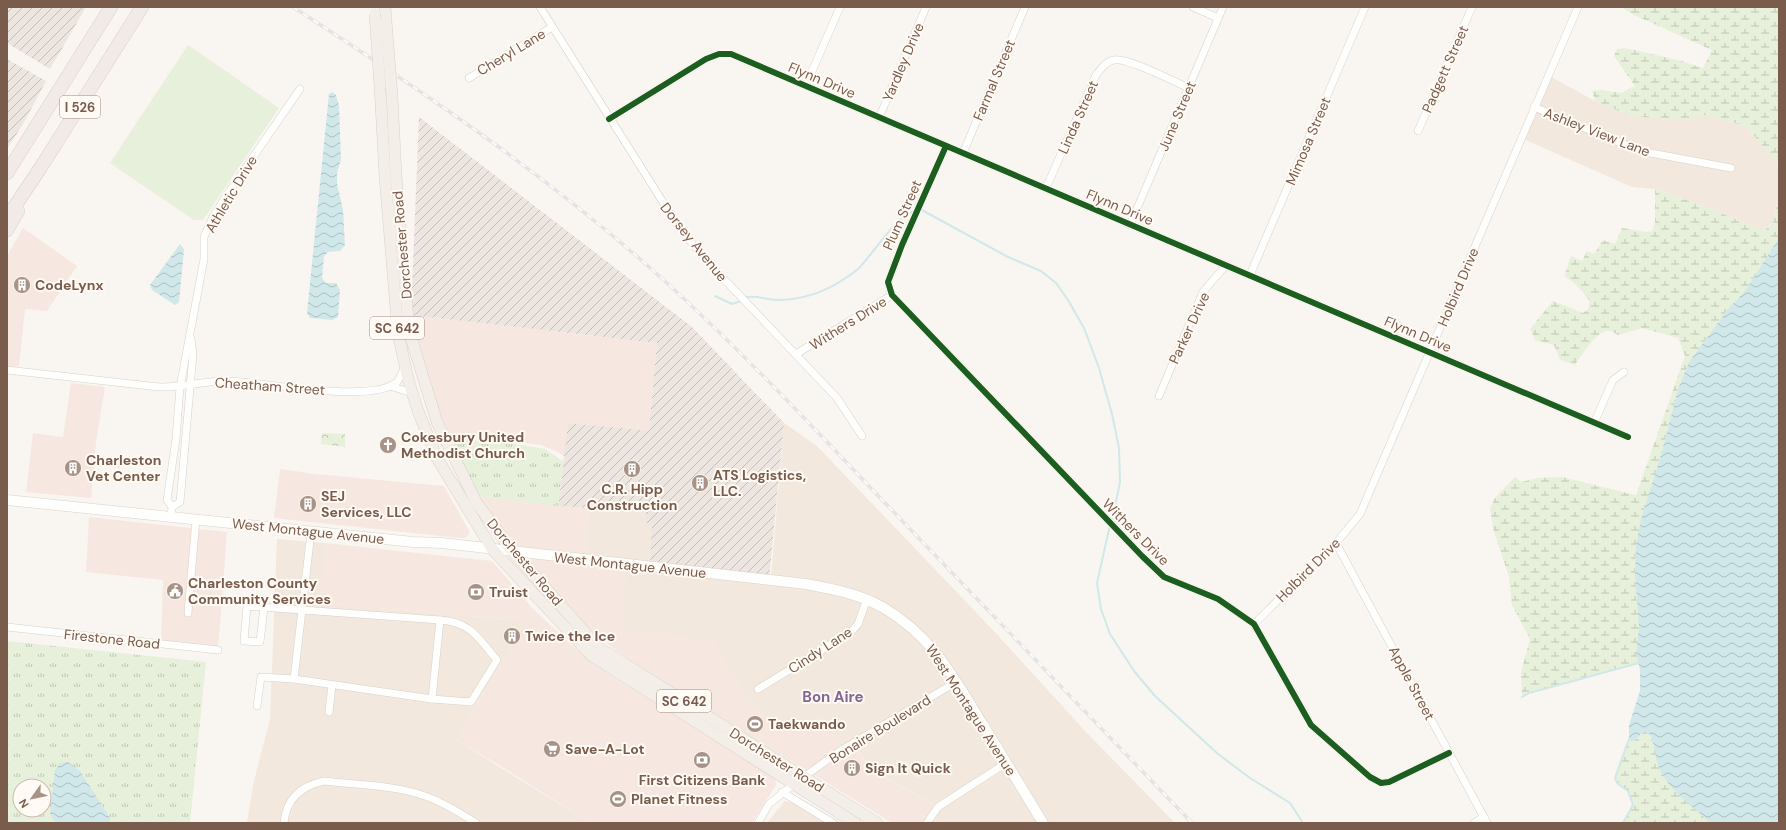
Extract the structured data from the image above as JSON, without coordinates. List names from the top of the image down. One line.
{"streets":{"highway":["I 526"],"main road":["Dorchester Road","SC 642"],"street":["Cheryl Lane","Yardley Drive","Padgett Street","Flynn Drive","Farmal Street","June Street","Linda Street","Ashley View Lane","Mimosa Street","Athletic Drive","Plum Street","Dorsey Avenue","Holbird Drive","Withers Drive","Parker Drive","Cheatham Street","West Montague Avenue","Firestone Road","Cindy Lane","Apple Street","Bonaire Boulevard"]},"crossings":[["Cheryl Lane","Dorsey Avenue"],["Yardley Drive","Flynn Drive"],["Flynn Drive","Farmal Street"],["Flynn Drive","June Street"],["Flynn Drive","Linda Street"],["Flynn Drive","Mimosa Street"],["Flynn Drive","Plum Street"],["Flynn Drive","Dorsey Avenue"],["Flynn Drive","Holbird Drive"],["Flynn Drive","Parker Drive"],["June Street","Linda Street"],["Ashley View Lane","Holbird Drive"],["Athletic Drive","Cheatham Street"],["Athletic Drive","West Montague Avenue"],["Plum Street","Withers Drive"],["Dorsey Avenue","Withers Drive"],["Dorchester Road","West Montague Avenue"],["Dorchester Road","Bonaire Boulevard"],["Holbird Drive","Withers Drive"],["Holbird Drive","Apple Street"],["Withers Drive","Apple Street"],["West Montague Avenue","Cindy Lane"],["West Montague Avenue","Bonaire Boulevard"]],"districts":["Bon Aire"],"places":{"building":["CodeLynx","Charleston Vet Center","C.R. Hipp Construction","ATS Logistics, LLC.","SEJ Services, LLC","Twice the Ice","Sign It Quick"],"church":["Cokesbury United Methodist Church"],"public building":["Charleston County Community Services"],"bank":["Truist","First Citizens Bank"],"sports":["Taekwando","Planet Fitness"],"supermarket":["Save-A-Lot"]},"north":"bottom left"}
